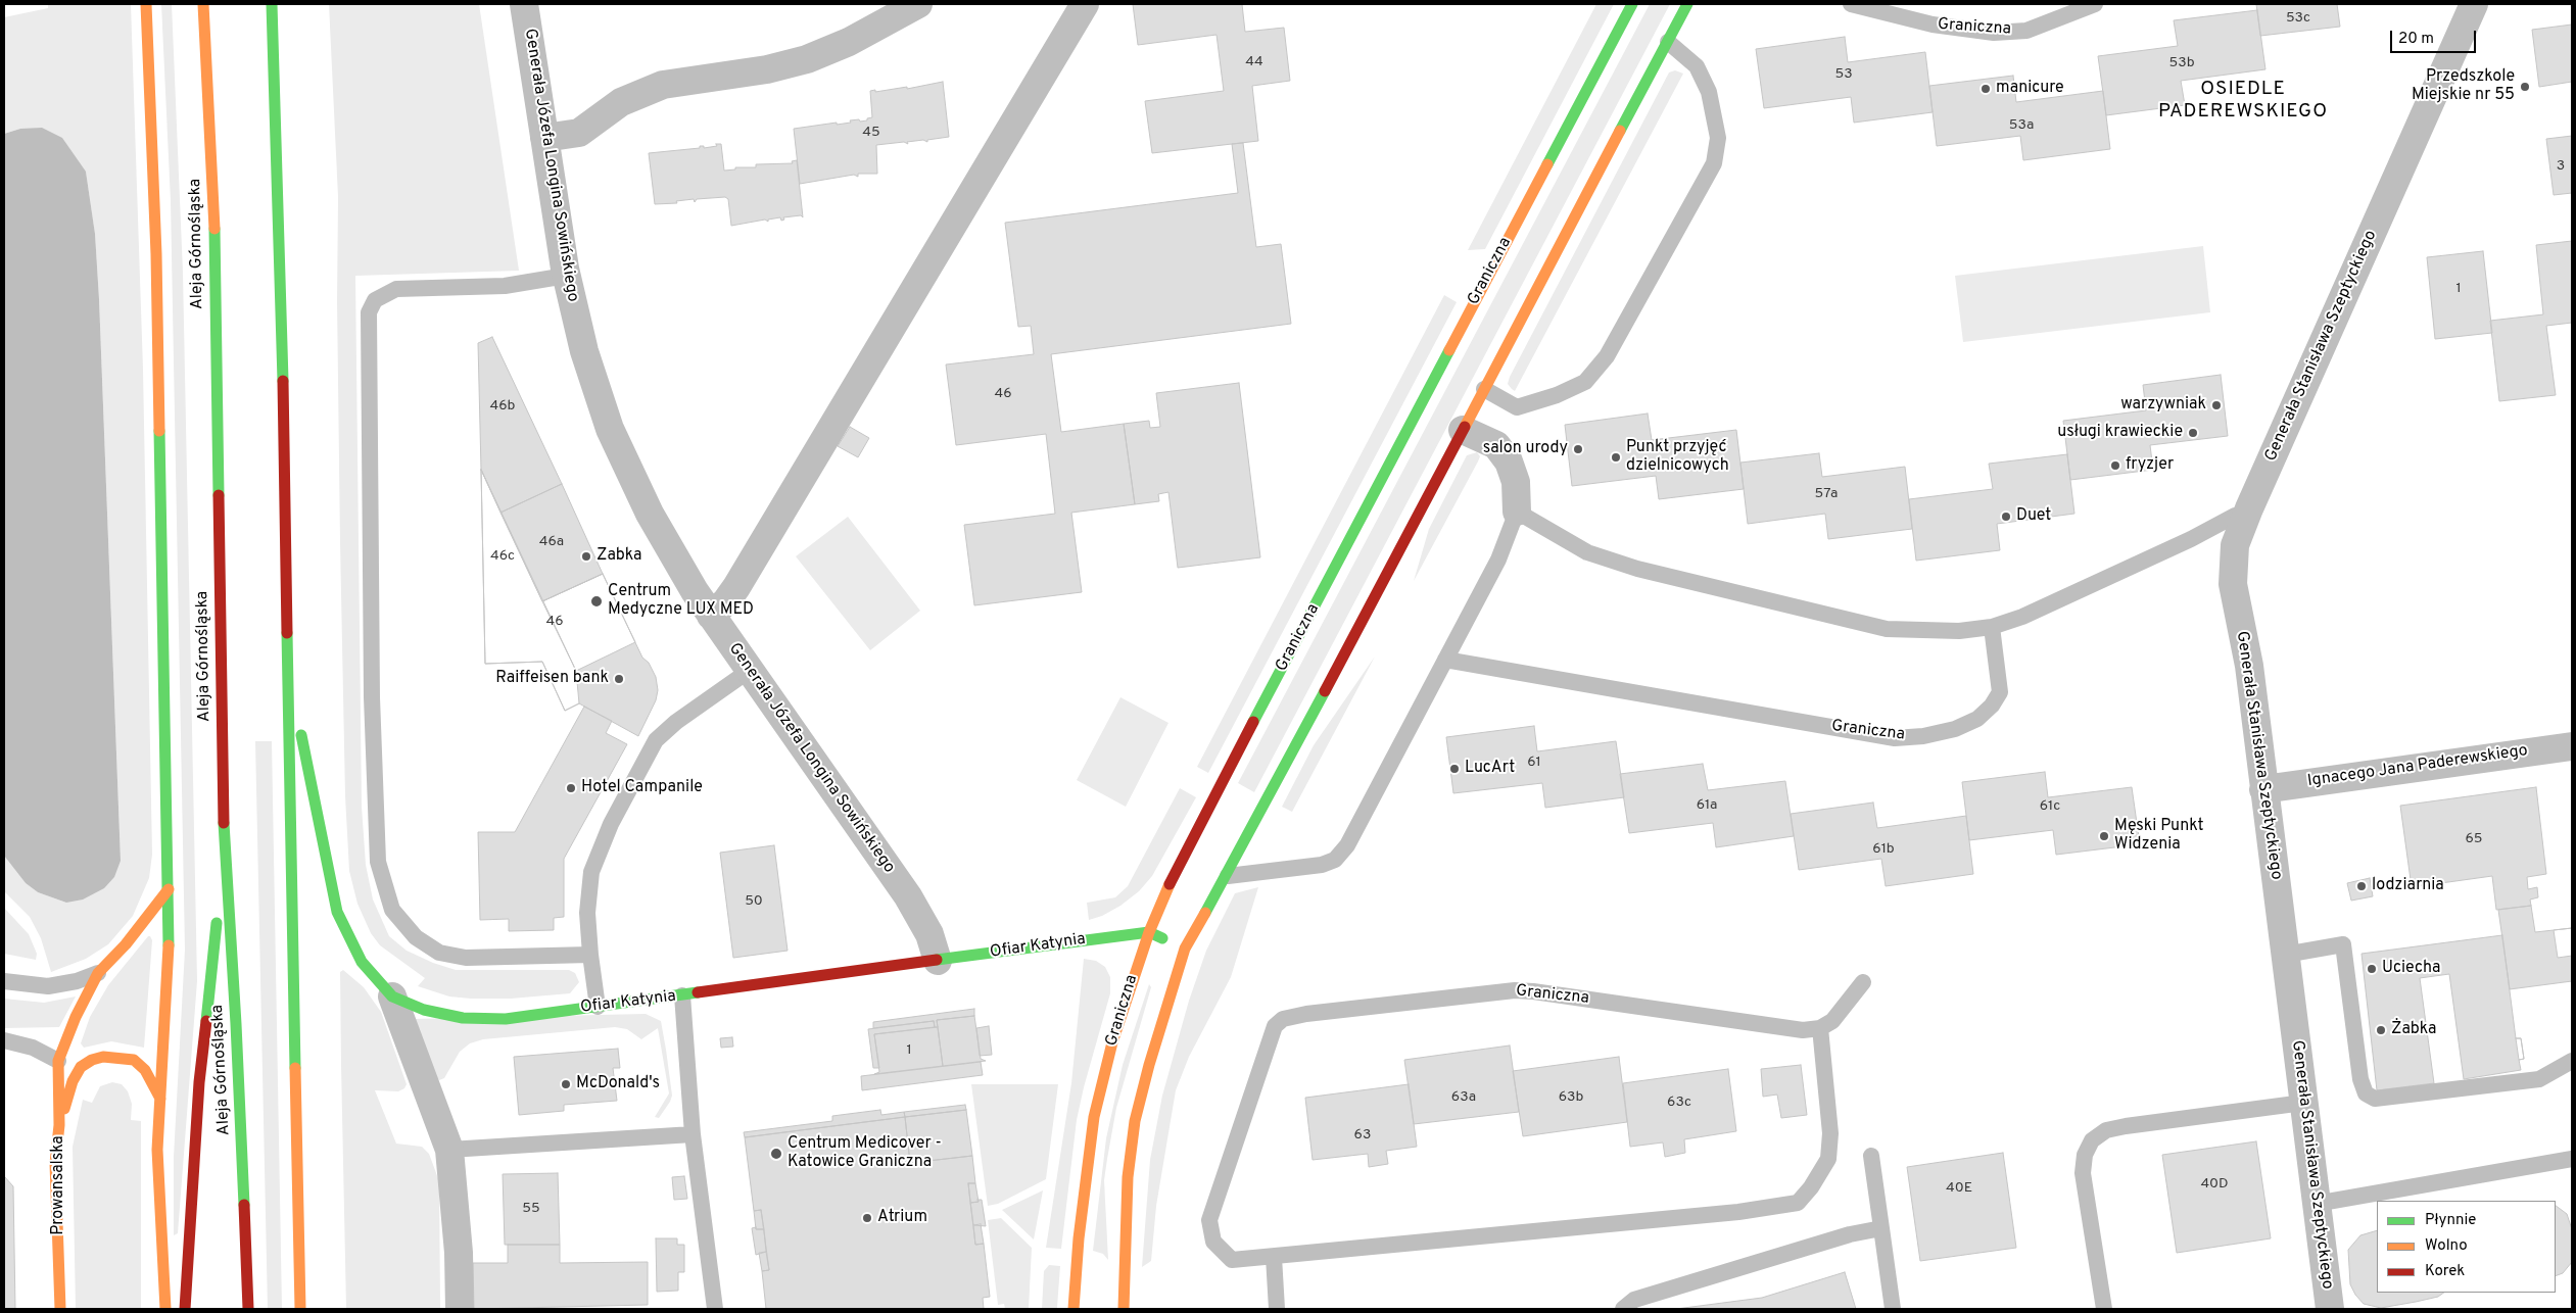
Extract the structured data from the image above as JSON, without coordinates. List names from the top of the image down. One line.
{"streets":{"main road":["Graniczna","Aleja Górnośląska","Ofiar Katynia","Prowansalska"],"street":["Generała Józefa Longina Sowińskiego","Generała Stanisława Szeptyckiego","Ignacego Jana Paderewskiego"]},"crossings":[["Graniczna","Ofiar Katynia"],["Generała Józefa Longina Sowińskiego","Ofiar Katynia"],["Generała Stanisława Szeptyckiego","Ignacego Jana Paderewskiego"]],"districts":["OSIEDLE PADEREWSKIEGO"],"places":["Przedszkole Miejskie nr 55","manicure","warzywniak","usługi krawieckie","salon urody","Punkt przyjęć dzielnicowych","fryzjer","Duet","Zabka","Centrum Medyczne LUX MED","Raiffeisen bank","LucArt","Hotel Campanile","Męski Punkt Widzenia","lodziarnia","Uciecha","Żabka","McDonald's","Centrum Medicover - Katowice Graniczna","Atrium"],"house_numbers":["53c","44","53b","53","53a","45","3","1","46","46b","57a","46a","46c","46","61","61a","61c","65","61b","50","1","63a","63b","63c","63","40D","40E","55"],"legend":["Płynnie","Wolno","Korek"],"scale_bar":"20 m"}
